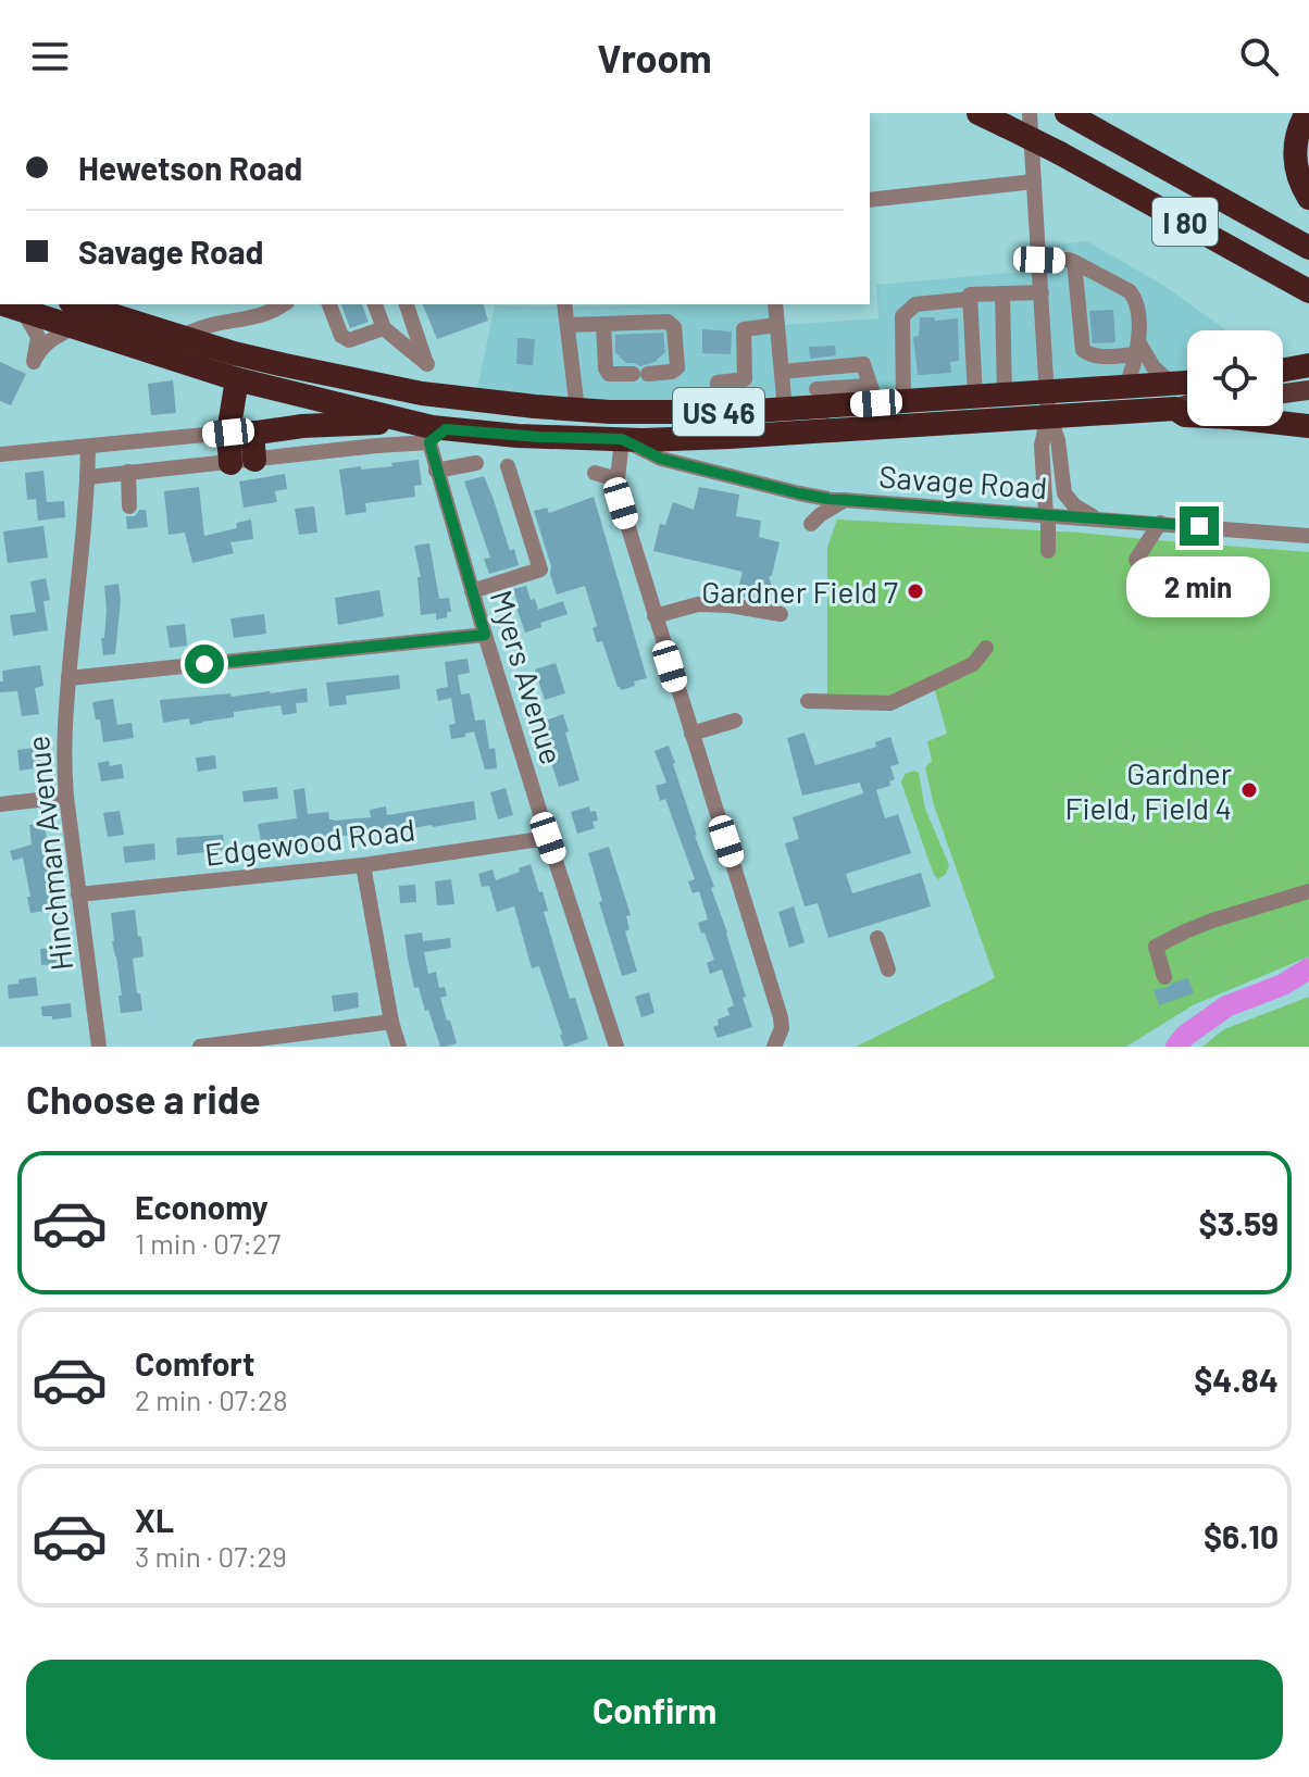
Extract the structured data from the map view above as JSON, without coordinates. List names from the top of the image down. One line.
{"streets":{"highway":["I 80","US 46"],"street":["Savage Road","Myers Avenue","Edgewood Road","Hinchman Avenue"]},"crossings":[["US 46","Savage Road"],["US 46","Myers Avenue"],["Myers Avenue","Edgewood Road"],["Edgewood Road","Hinchman Avenue"]],"places":["Gardner Field 7","Gardner Field, Field 4"],"page":{"header":"Vroom","banner":["Hewetson Road","Savage Road"],"bubble":"2 min","heading":"Choose a ride","list":[{"name":"Economy","note":"1 min · 07:27","value":"$3.59"},{"name":"Comfort","note":"2 min · 07:28","value":"$4.84"},{"name":"XL","note":"3 min · 07:29","value":"$6.10"}],"buttons":"Confirm"}}
